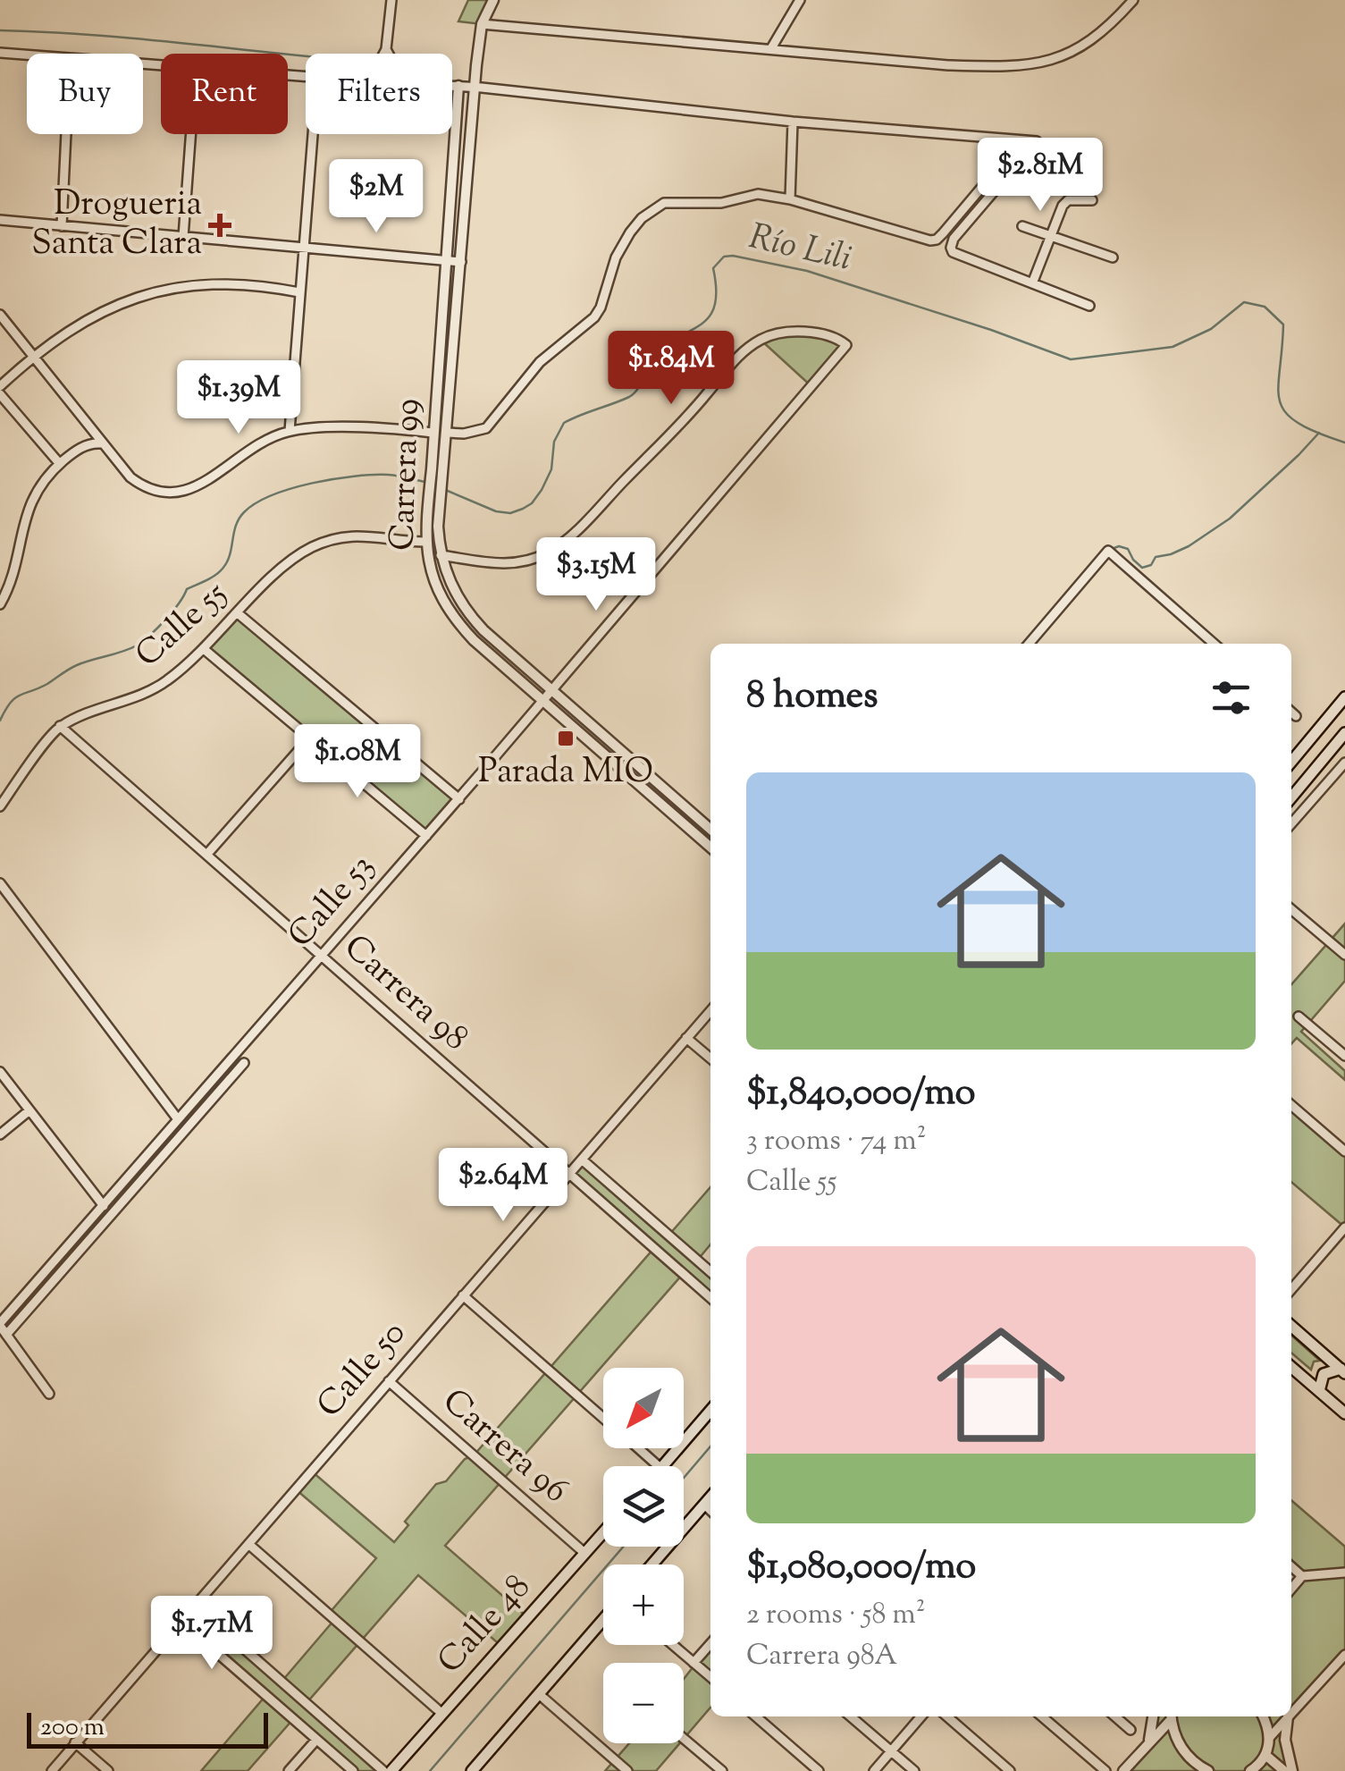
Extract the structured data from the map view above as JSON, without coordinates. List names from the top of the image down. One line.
{"streets":{"main road":["Calle 48"],"street":["Carrera 99","Calle 55","Calle 53","Carrera 98","Calle 50","Carrera 96"]},"crossings":[["Carrera 99","Calle 55"],["Carrera 99","Calle 53"],["Calle 55","Carrera 98"],["Calle 53","Carrera 98"],["Carrera 98","Calle 50"],["Calle 50","Carrera 96"],["Carrera 96","Calle 48"]],"water":["Río Lili"],"places":{"health":["Drogueria Santa Clara"],"transit":["Parada MIO"]},"scale_bar":"200 m","north":"bottom left","page":{"chip":["Buy","Rent","Filters"],"price":["$2.81M","$2M","$1.84M","$1.39M","$3.15M","$1.08M","$2.64M","$1.71M"],"heading":"8 homes","list":[{"name":"$1,840,000/mo","note":"3 rooms · 74 m² · Calle 55"},{"name":"$1,080,000/mo","note":"2 rooms · 58 m² · Carrera 98A"}],"map_buttons":["+","−"],"scale":"200 m"}}
